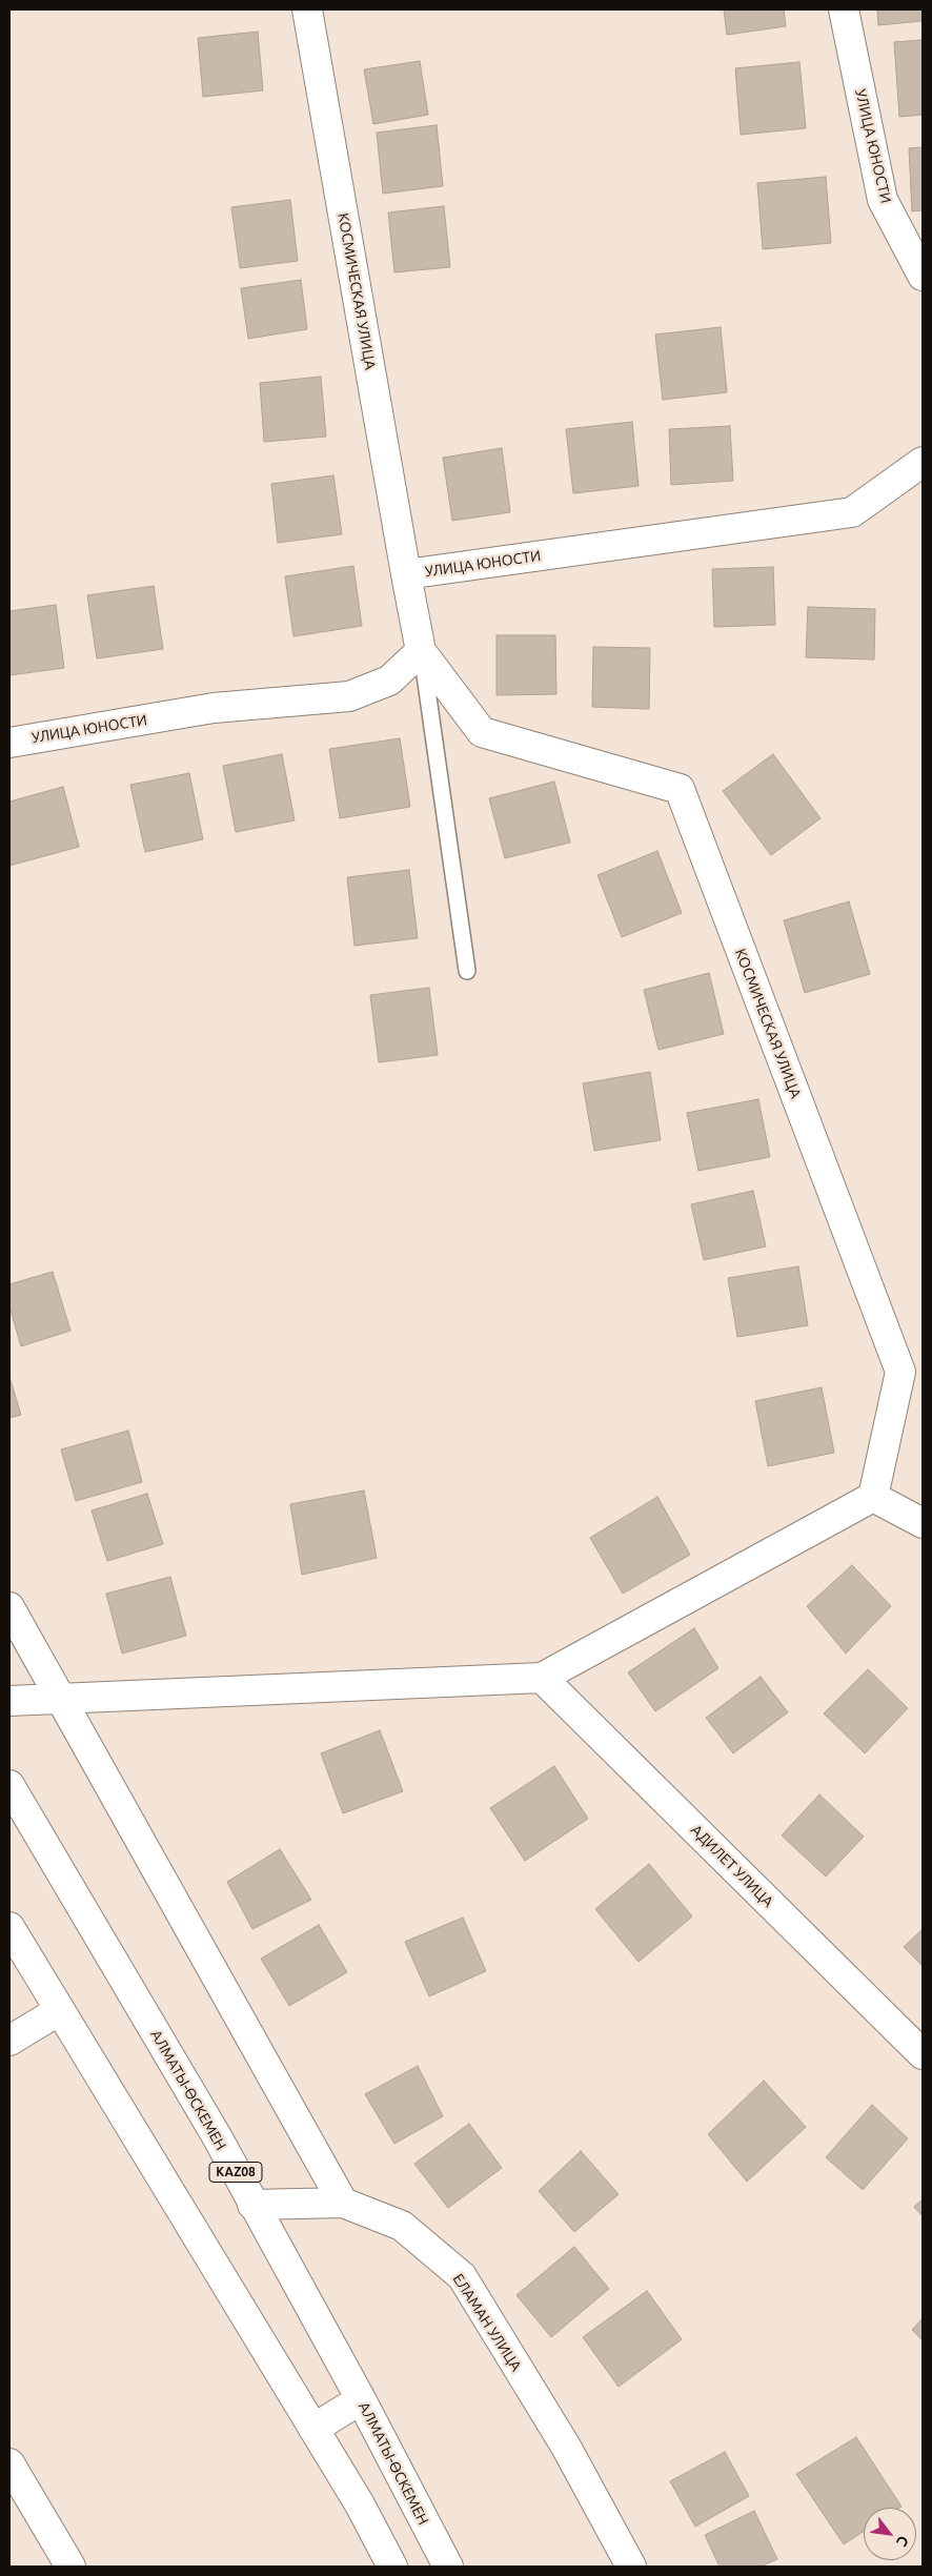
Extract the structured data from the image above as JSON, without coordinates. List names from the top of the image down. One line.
{"streets":{"street":["УЛИЦА ЮНОСТИ","КОСМИЧЕСКАЯ УЛИЦА","АДИЛЕТ УЛИЦА","АЛМАТЫ-ӨСКЕМЕН","KAZ08","ЕЛАМАН УЛИЦА"]},"crossings":[["УЛИЦА ЮНОСТИ","КОСМИЧЕСКАЯ УЛИЦА"],["АЛМАТЫ-ӨСКЕМЕН","ЕЛАМАН УЛИЦА"]],"north":"bottom right"}
